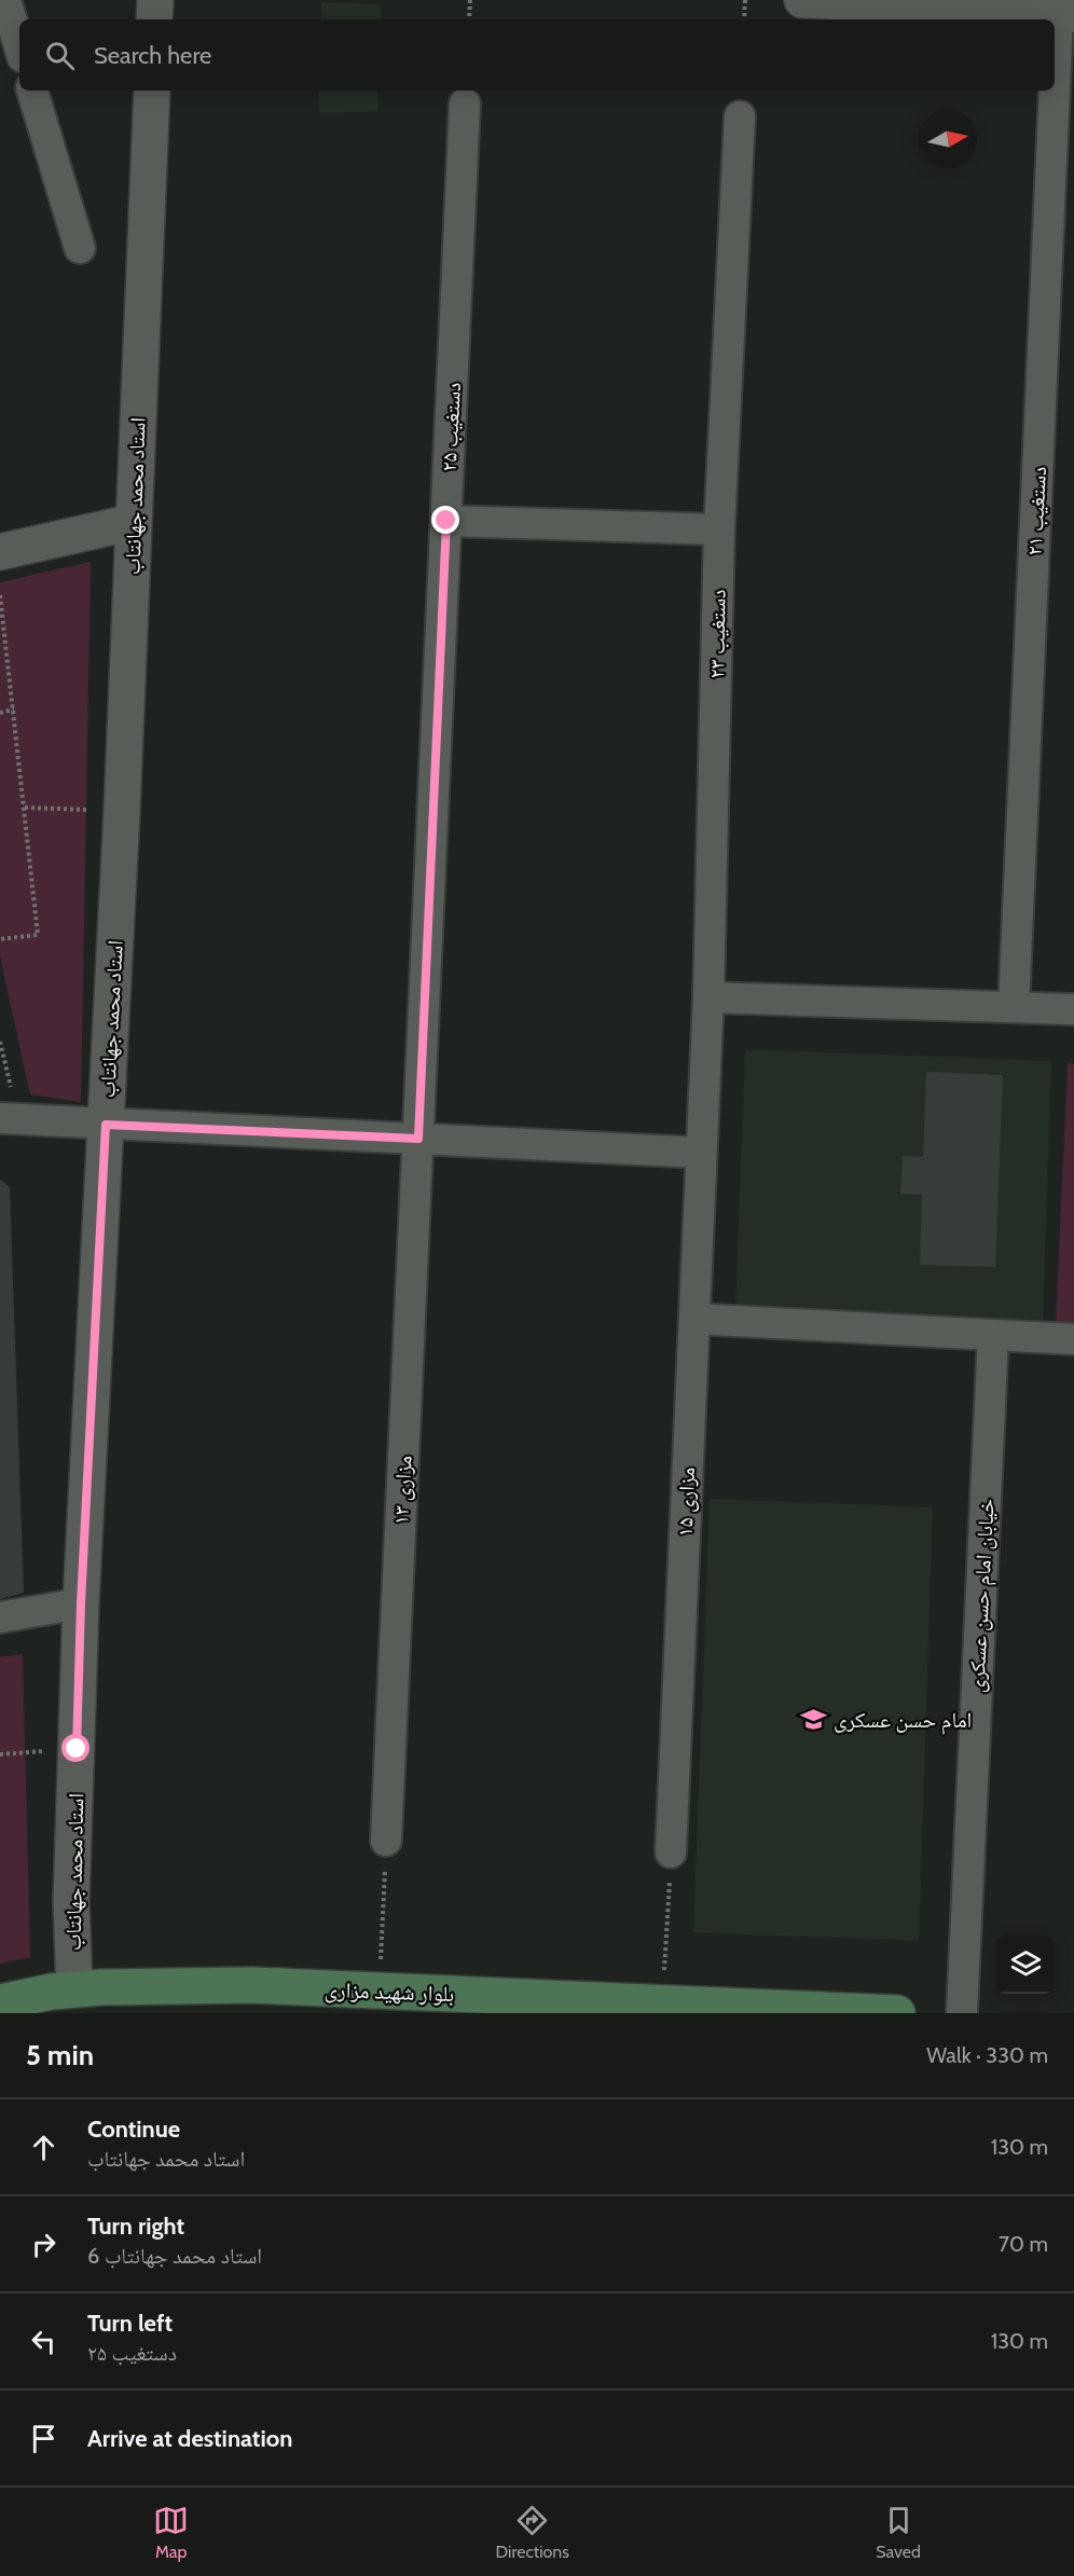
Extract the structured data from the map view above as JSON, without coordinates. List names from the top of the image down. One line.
{"streets":{"main road":["بلوار شهید مزاری"],"street":["دستغیب ۲۵","استاد محمد جهانتاب","دستغیب ۲۱","دستغیب ۲۳","مزاری ۱۳","مزاری ۱۵","خیابان امام حسن عسکری"]},"crossings":[["دستغیب ۲۵","مزاری ۱۳"],["استاد محمد جهانتاب","بلوار شهید مزاری"],["دستغیب ۲۳","مزاری ۱۵"]],"places":{"school or university":["امام حسن عسکری"]},"north":"right","page":{"search":"Search here","heading":["5 min","Walk · 330 m"],"list":[["Continue","استاد محمد جهانتاب","130 m"],["Turn right","استاد محمد جهانتاب 6","70 m"],["Turn left","دستغیب ۲۵","130 m"],"Arrive at destination"],"nav":["Map","Directions","Saved"]}}
